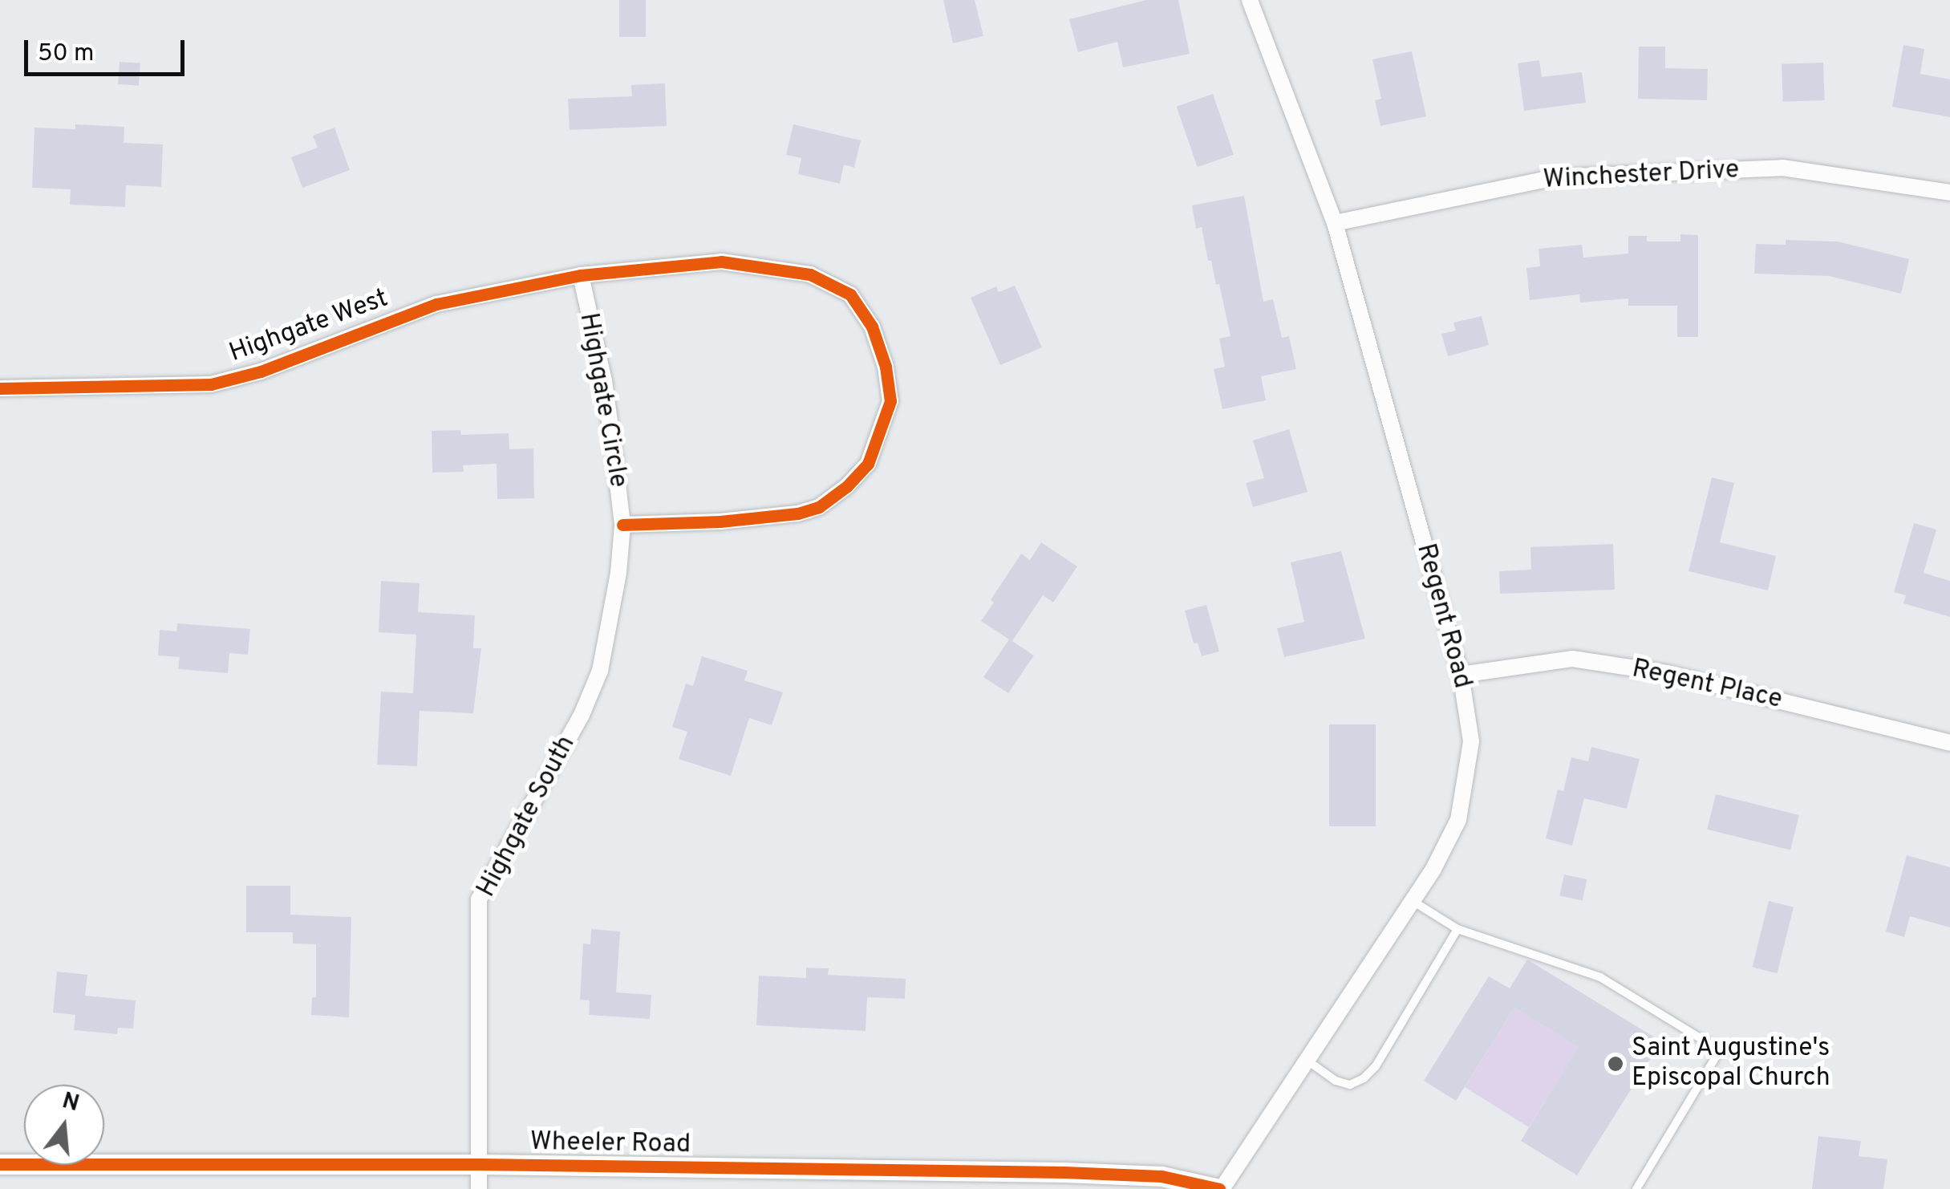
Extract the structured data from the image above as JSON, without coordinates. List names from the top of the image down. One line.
{"streets":{"street":["Winchester Drive","Highgate West","Highgate Circle","Regent Road","Regent Place","Highgate South","Wheeler Road"]},"crossings":[["Winchester Drive","Regent Road"],["Highgate West","Highgate Circle"],["Highgate Circle","Highgate South"],["Regent Road","Regent Place"],["Regent Road","Wheeler Road"],["Highgate South","Wheeler Road"]],"places":["Saint Augustine's Episcopal Church"],"scale_bar":"50 m","north":"top"}
